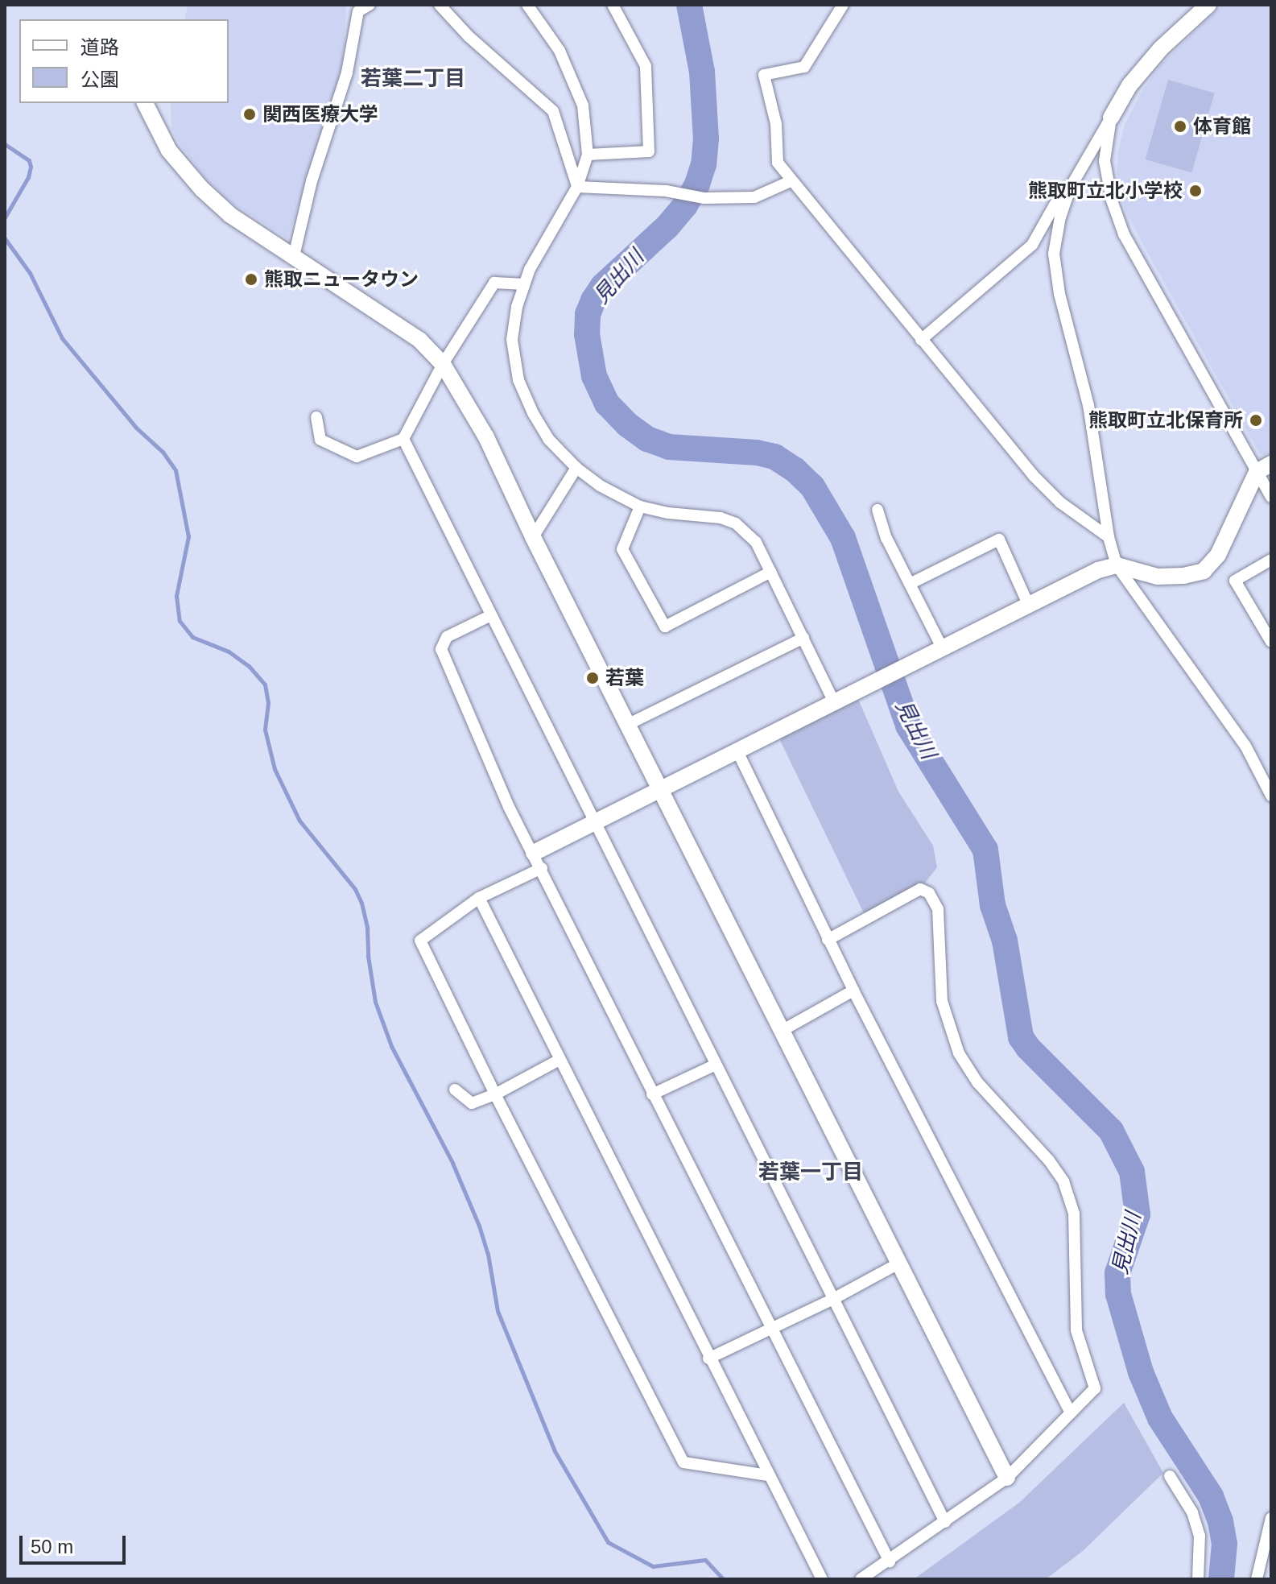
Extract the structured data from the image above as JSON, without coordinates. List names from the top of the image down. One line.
{"districts":["若葉二丁目","若葉一丁目"],"water":["見出川"],"places":["関西医療大学","体育館","熊取町立北小学校","熊取ニュータウン","熊取町立北保育所","若葉"],"legend":["道路","公園"],"scale_bar":"50 m"}
